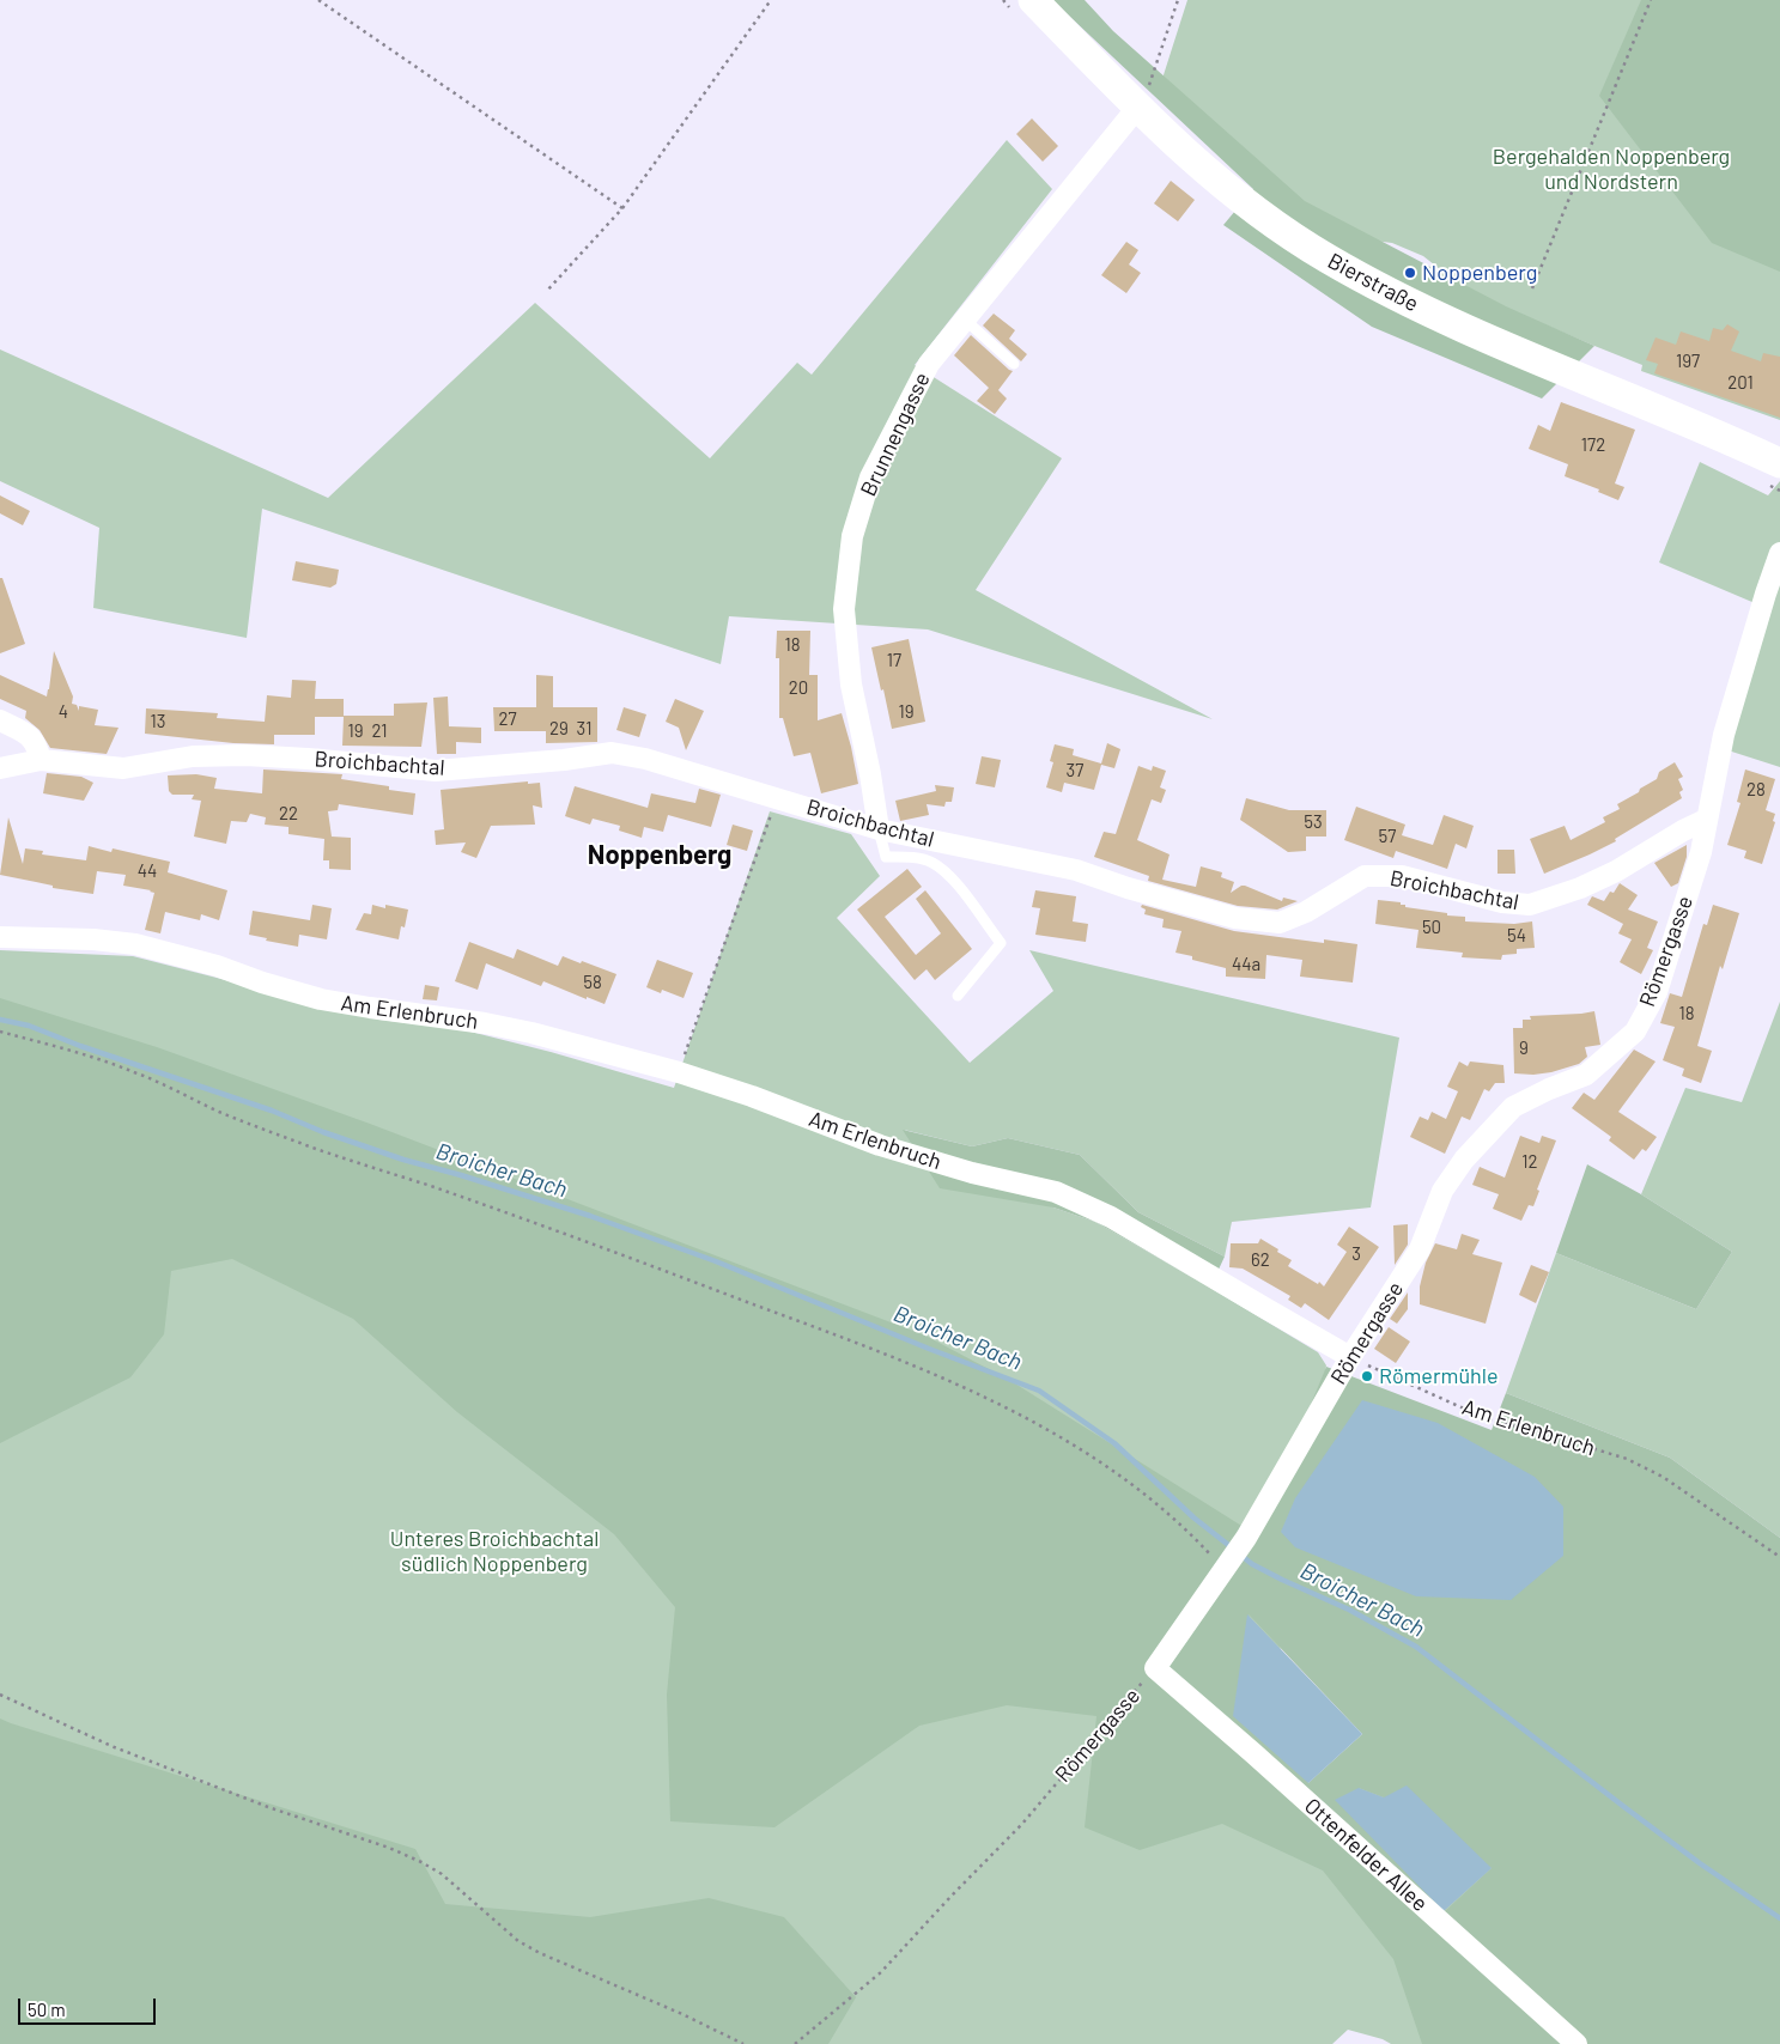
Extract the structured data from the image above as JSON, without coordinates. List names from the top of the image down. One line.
{"streets":{"main road":["Bierstraße"],"street":["Brunnengasse","Broichbachtal","Römergasse","Am Erlenbruch","Ottenfelder Allee"]},"crossings":[["Bierstraße","Brunnengasse"],["Brunnengasse","Broichbachtal"],["Broichbachtal","Römergasse"],["Römergasse","Am Erlenbruch"],["Römergasse","Ottenfelder Allee"]],"districts":["Noppenberg"],"water":["Broicher Bach"],"parks":["Bergehalden Noppenberg und Nordstern","Unteres Broichbachtal südlich Noppenberg"],"places":["Noppenberg","Römermühle"],"house_numbers":["197","201","172","18","17","20","4","19","27","13","29","31","19","21","37","28","22","53","57","44","50","54","44a","58","18","9","12","3","62"],"scale_bar":"50 m"}
